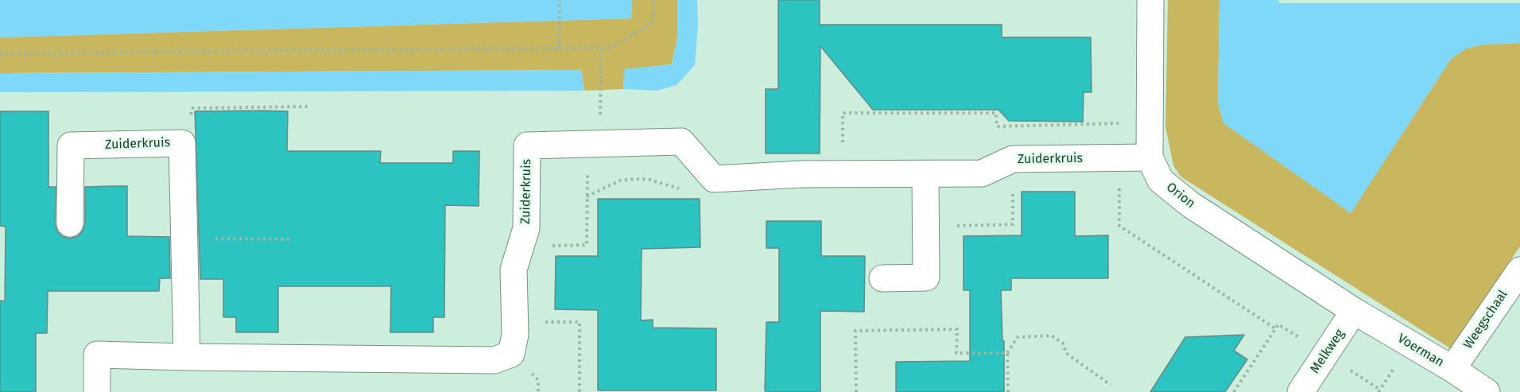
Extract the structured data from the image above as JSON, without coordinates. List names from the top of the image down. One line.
{"streets":{"street":["Zuiderkruis","Orion","Weegschaal","Voerman","Melkweg"]},"crossings":[["Zuiderkruis","Orion"],["Orion","Voerman"],["Orion","Melkweg"],["Weegschaal","Voerman"],["Voerman","Melkweg"]]}
